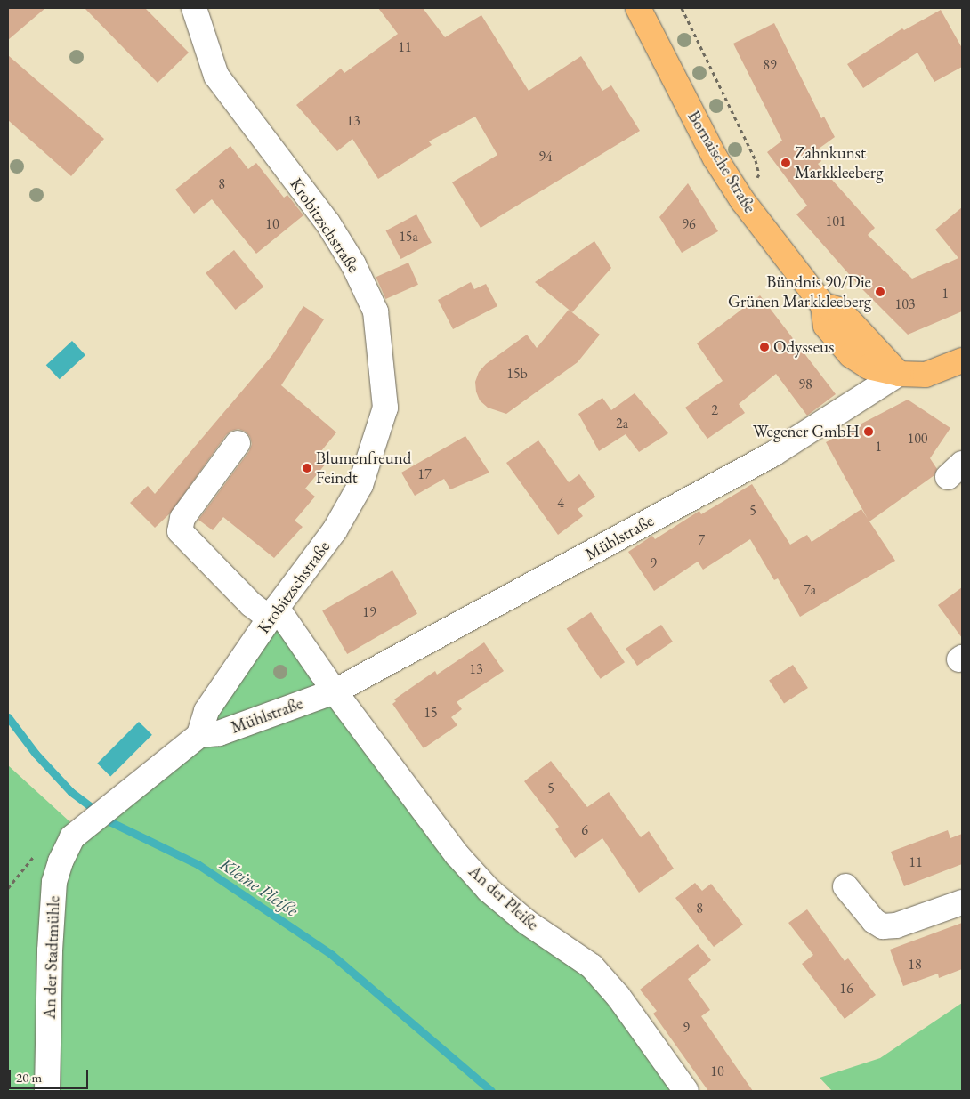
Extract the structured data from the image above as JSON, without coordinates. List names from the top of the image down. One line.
{"streets":{"main road":["Bornaische Straße"],"street":["Krobitzschstraße","Mühlstraße","An der Pleiße","An der Stadtmühle"]},"crossings":[["Bornaische Straße","Mühlstraße"],["Krobitzschstraße","Mühlstraße"],["Krobitzschstraße","An der Stadtmühle"],["Mühlstraße","An der Pleiße"],["Mühlstraße","An der Stadtmühle"]],"water":["Kleine Pleiße"],"places":["Zahnkunst Markkleeberg","Bündnis 90/Die Grünen Markkleeberg","Odysseus","Wegener GmbH","Blumenfreund Feindt"],"house_numbers":["11","89","13","94","8","101","10","96","15a","1","103","15b","98","2","2a","100","1","17","4","5","7","9","7a","19","13","15","5","6","11","8","18","16","9","10"],"scale_bar":"20 m"}
